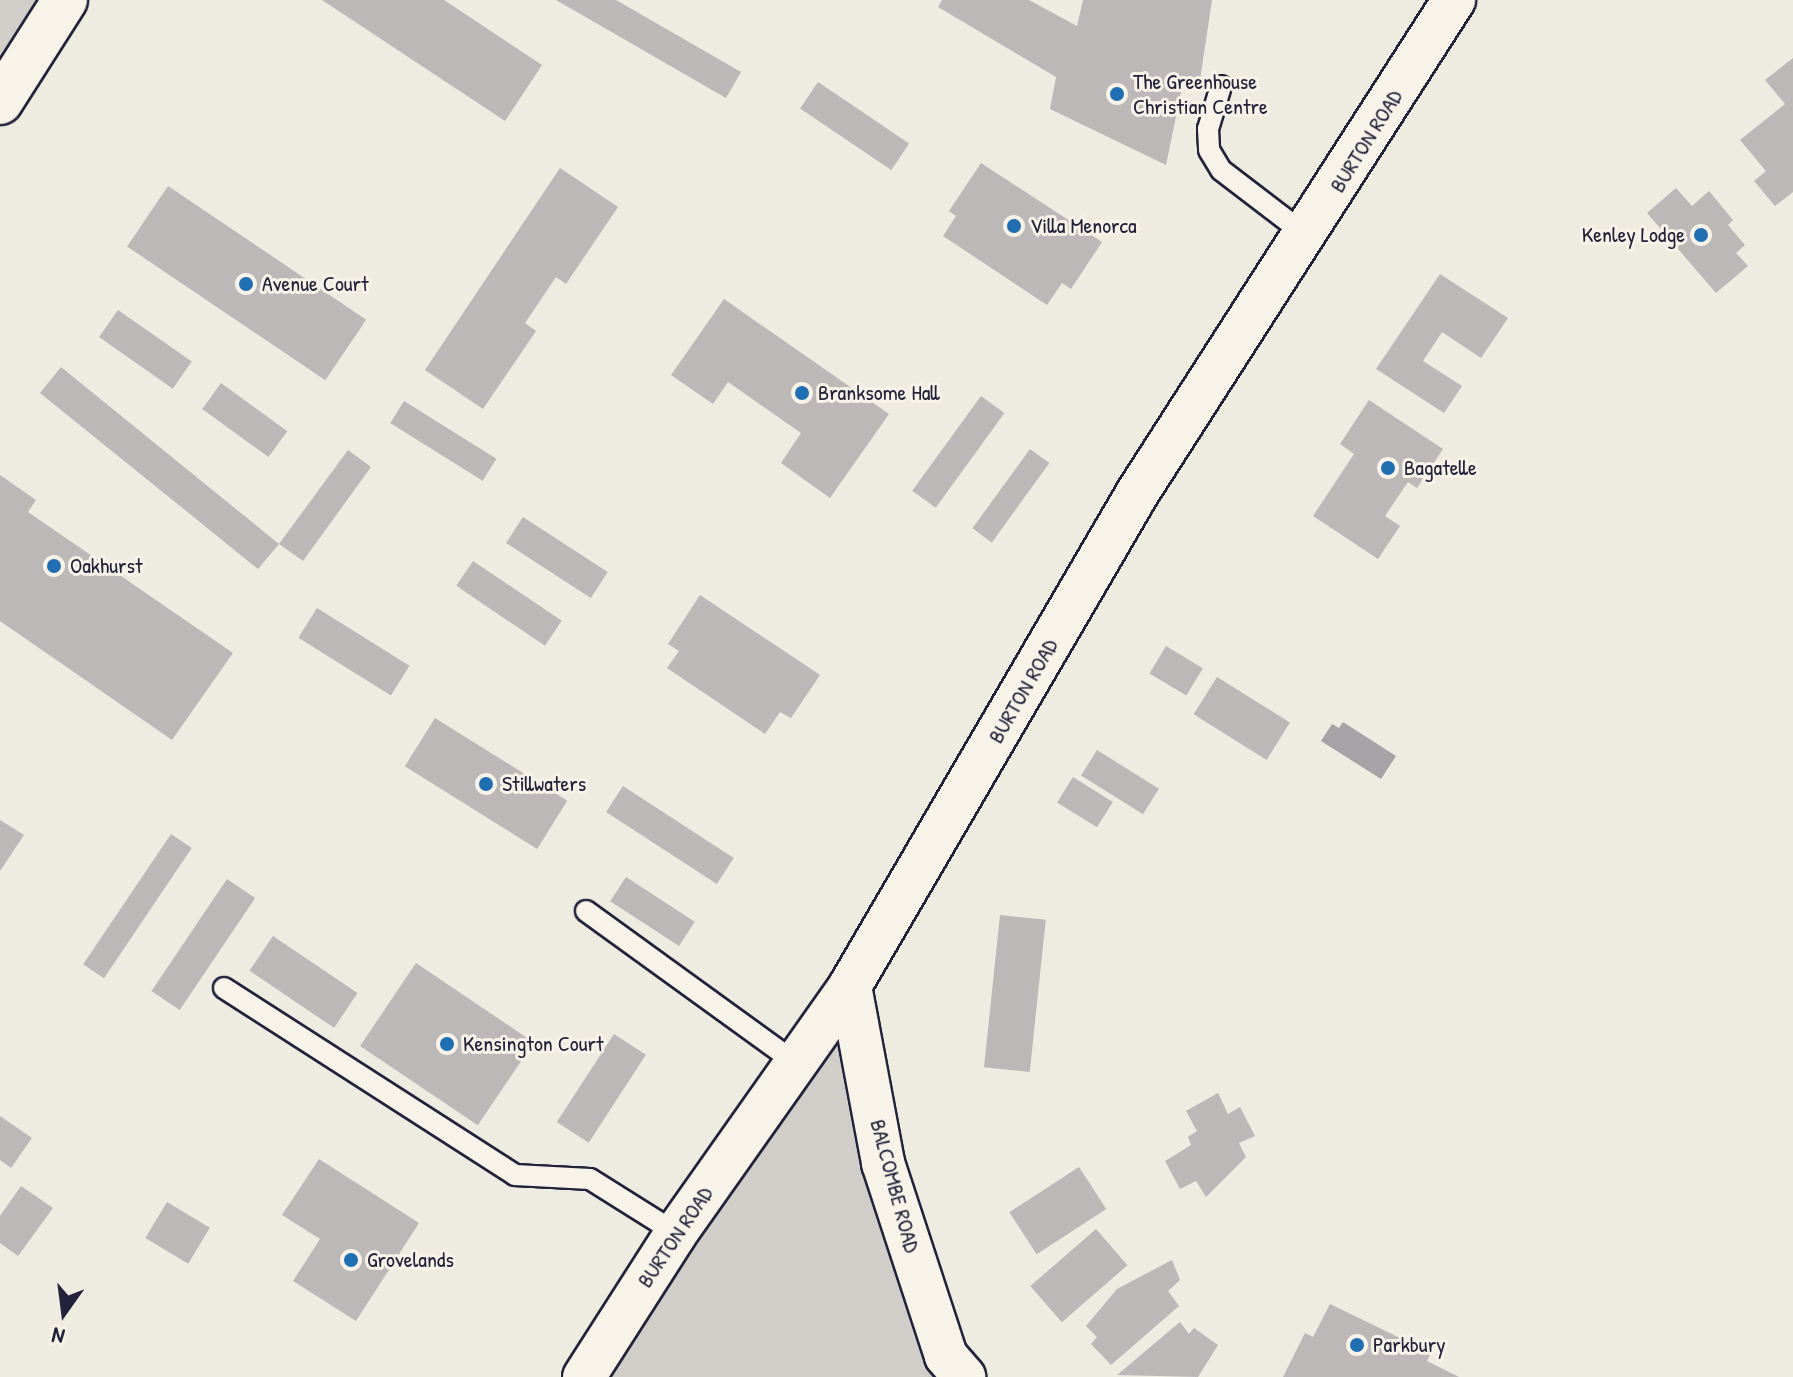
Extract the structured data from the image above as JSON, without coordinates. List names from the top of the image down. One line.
{"streets":{"street":["BURTON ROAD","BALCOMBE ROAD"]},"crossings":[["BURTON ROAD","BALCOMBE ROAD"]],"places":["The Greenhouse Christian Centre","Villa Menorca","Kenley Lodge","Avenue Court","Branksome Hall","Bagatelle","Oakhurst","Stillwaters","Kensington Court","Grovelands","Parkbury"],"north":"bottom"}
